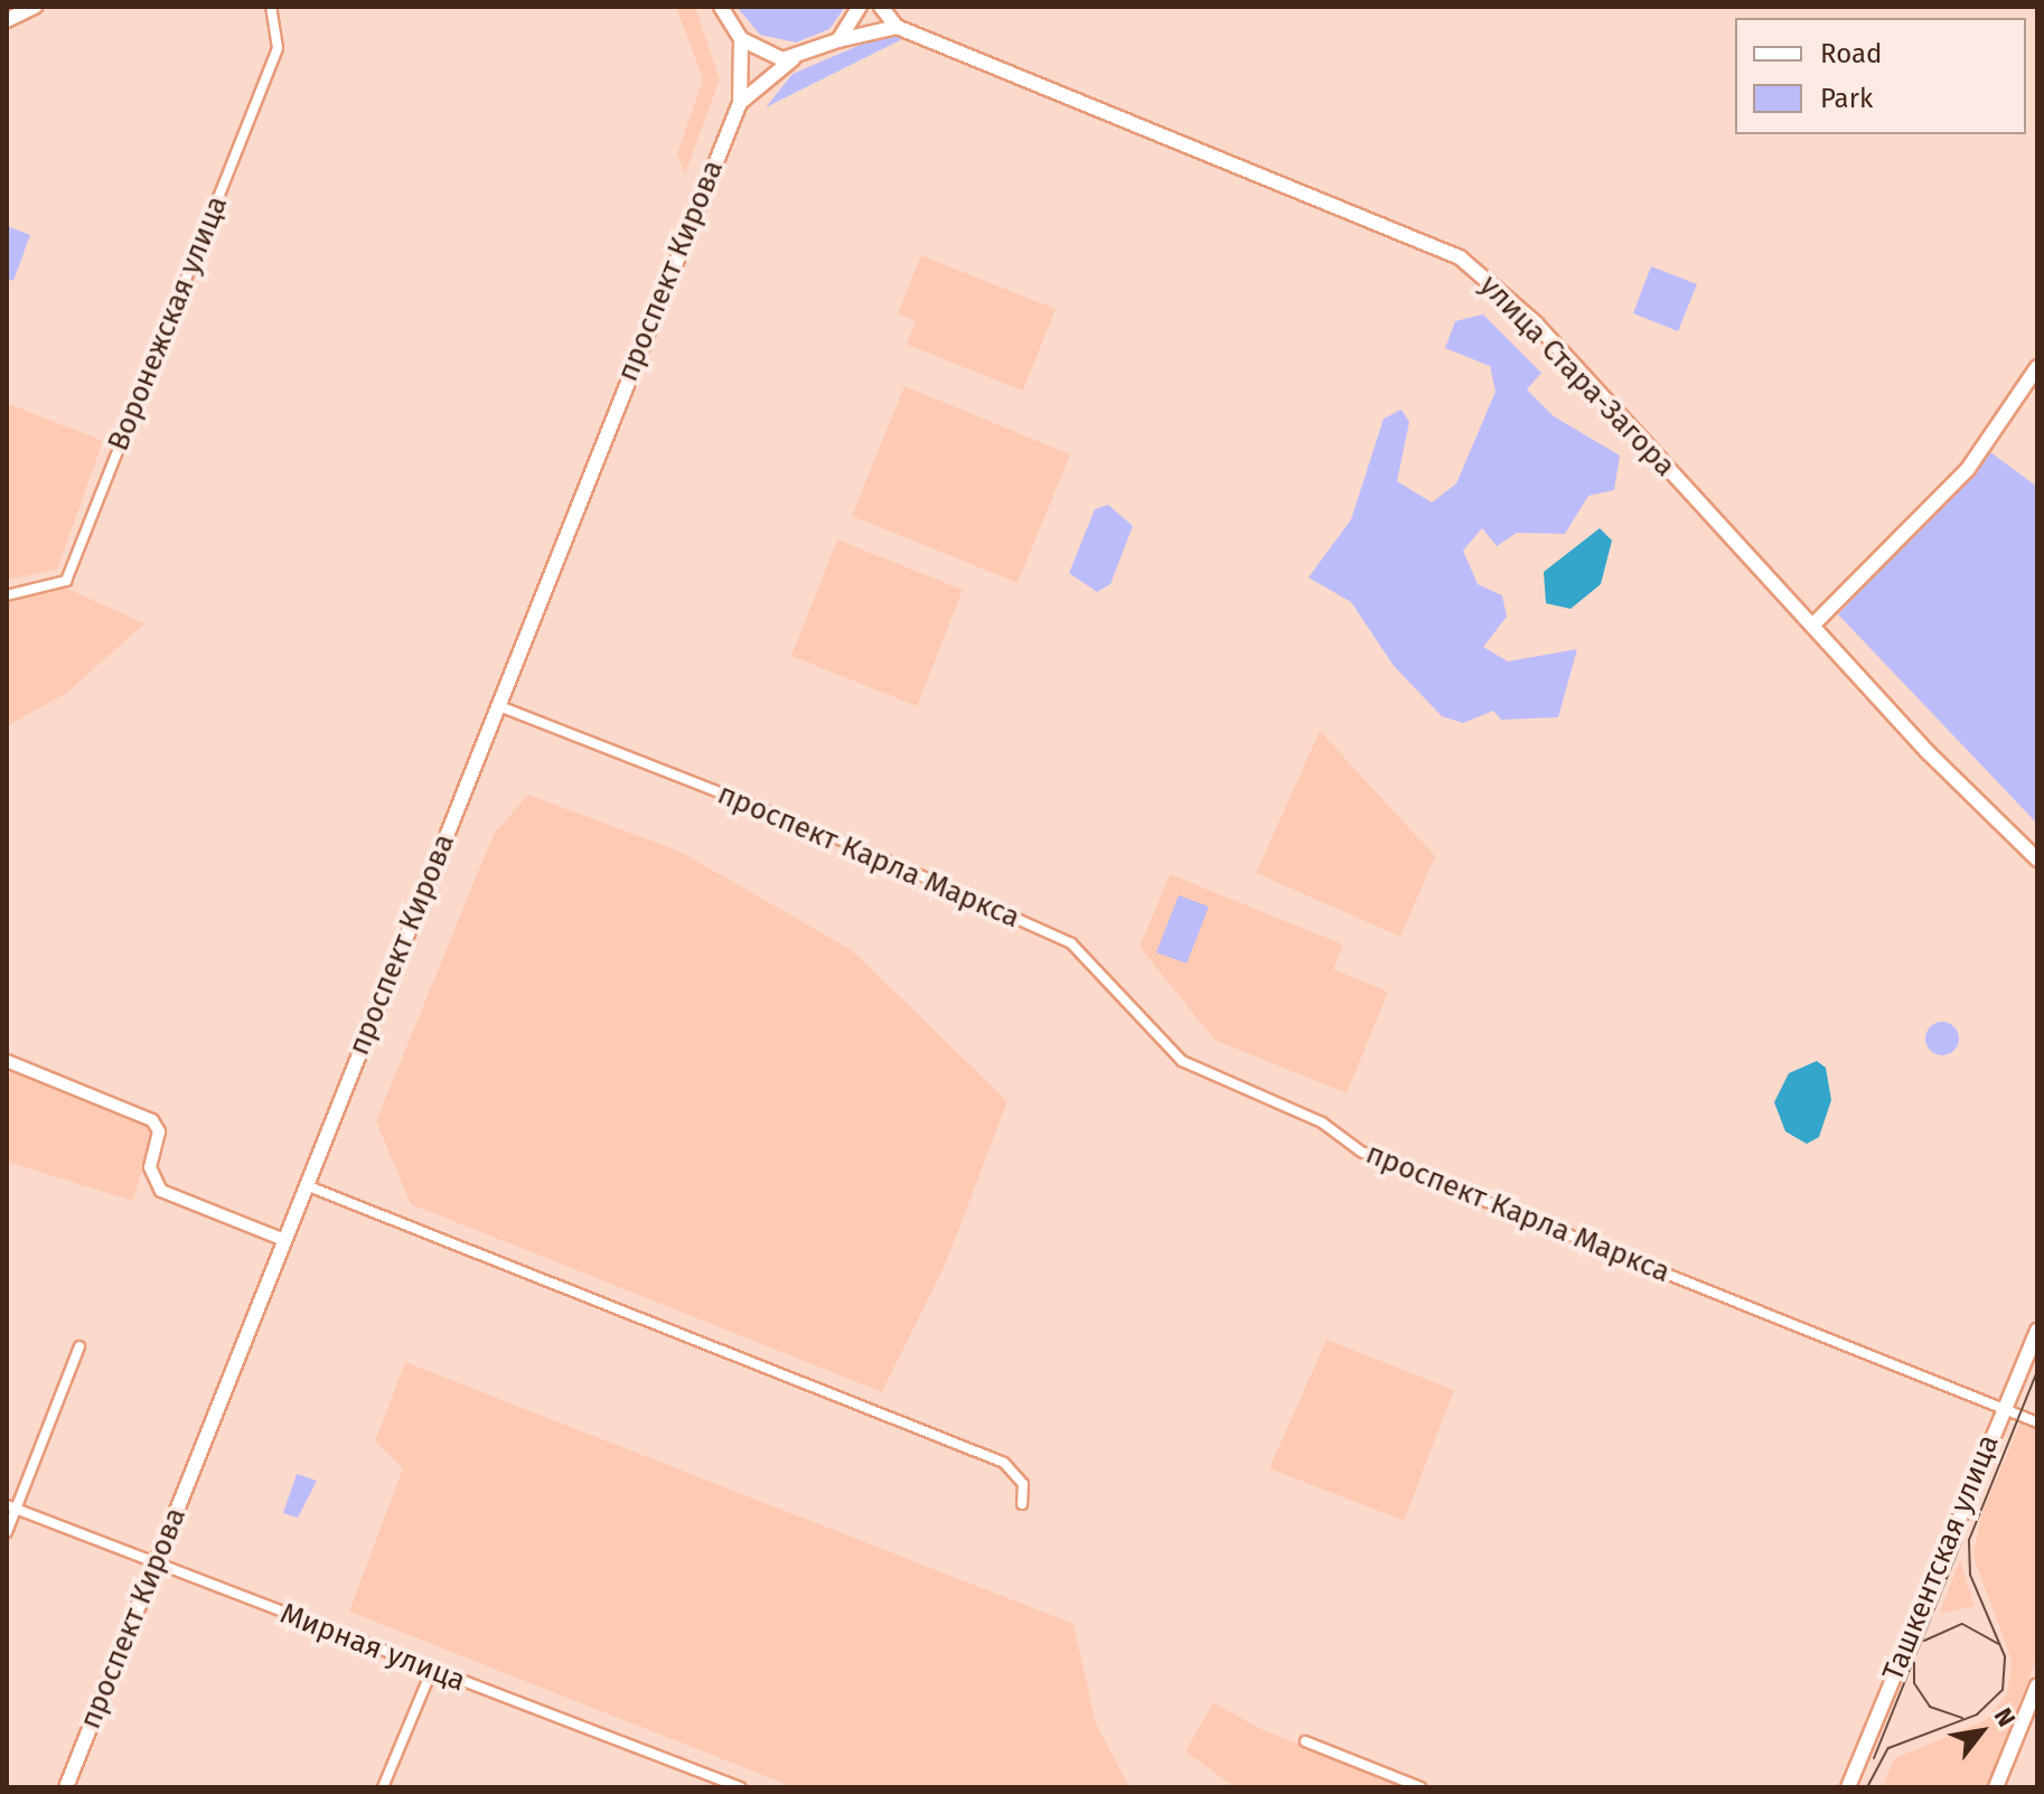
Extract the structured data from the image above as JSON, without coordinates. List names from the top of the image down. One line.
{"streets":{"main road":["проспект Кирова","улица Стара-Загора","Ташкентская улица"],"street":["Воронежская улица","проспект Карла Маркса","Мирная улица"]},"crossings":[["проспект Кирова","проспект Карла Маркса"],["проспект Кирова","Мирная улица"],["проспект Карла Маркса","Ташкентская улица"]],"legend":["Road","Park"],"north":"top right"}
